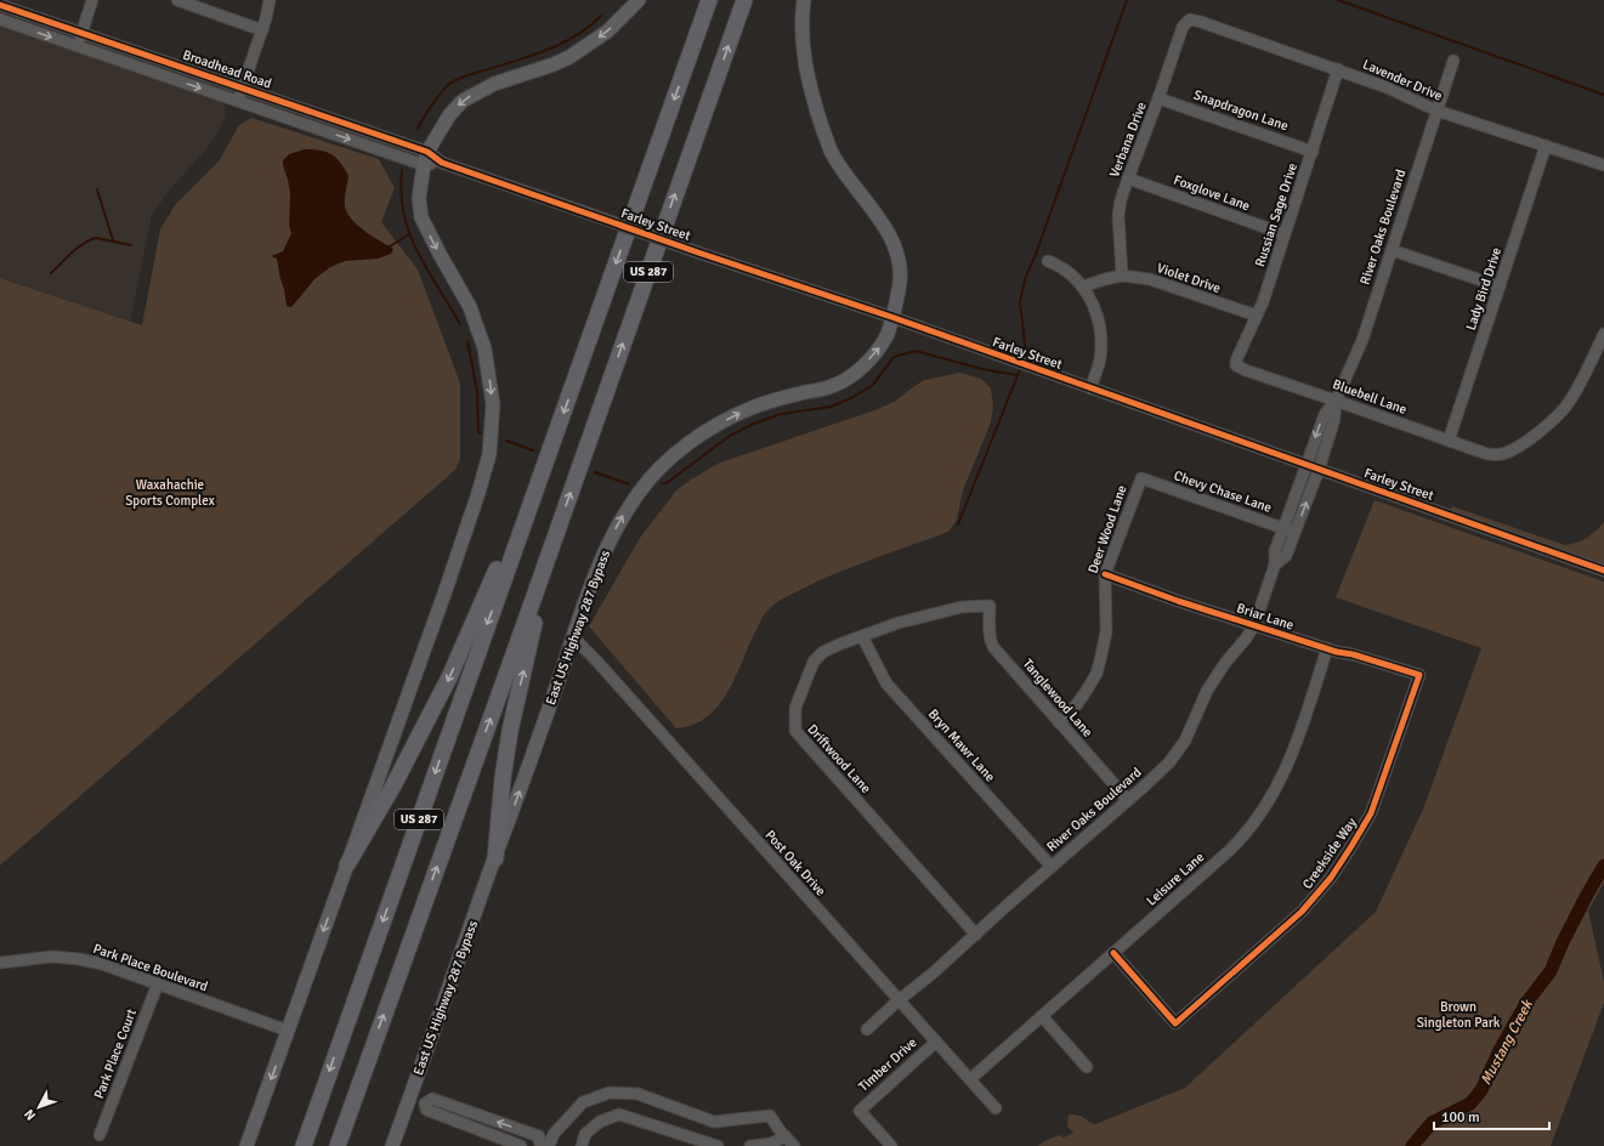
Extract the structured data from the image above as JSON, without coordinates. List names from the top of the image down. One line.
{"streets":{"highway":["US 287"],"main road":["East US Highway 287 Bypass"],"street":["Broadhead Road","Lavender Drive","Snapdragon Lane","Verbana Drive","Foxglove Lane","Russian Sage Drive","Farley Street","River Oaks Boulevard","Violet Drive","Lady Bird Drive","Bluebell Lane","Chevy Chase Lane","Deer Wood Lane","Briar Lane","Tanglewood Lane","Bryn Mawr Lane","Driftwood Lane","Creekside Way","Post Oak Drive","Leisure Lane","Park Place Boulevard","Park Place Court","Timber Drive"]},"crossings":[["Broadhead Road","Farley Street"],["Lavender Drive","Verbana Drive"],["Lavender Drive","Russian Sage Drive"],["Lavender Drive","River Oaks Boulevard"],["Lavender Drive","Lady Bird Drive"],["Snapdragon Lane","Verbana Drive"],["Snapdragon Lane","Russian Sage Drive"],["Verbana Drive","Foxglove Lane"],["Verbana Drive","Violet Drive"],["Foxglove Lane","Russian Sage Drive"],["Russian Sage Drive","Violet Drive"],["Russian Sage Drive","Bluebell Lane"],["Farley Street","River Oaks Boulevard"],["Farley Street","East US Highway 287 Bypass"],["River Oaks Boulevard","Bluebell Lane"],["River Oaks Boulevard","Chevy Chase Lane"],["River Oaks Boulevard","Briar Lane"],["River Oaks Boulevard","Tanglewood Lane"],["River Oaks Boulevard","Bryn Mawr Lane"],["River Oaks Boulevard","Driftwood Lane"],["River Oaks Boulevard","Post Oak Drive"],["Lady Bird Drive","Bluebell Lane"],["Chevy Chase Lane","Deer Wood Lane"],["Deer Wood Lane","Briar Lane"],["Deer Wood Lane","Tanglewood Lane"],["Briar Lane","Creekside Way"],["Briar Lane","Leisure Lane"],["East US Highway 287 Bypass","Post Oak Drive"],["Tanglewood Lane","Driftwood Lane"],["Bryn Mawr Lane","Driftwood Lane"],["Creekside Way","Leisure Lane"],["Post Oak Drive","Leisure Lane"],["Post Oak Drive","Timber Drive"],["Park Place Boulevard","Park Place Court"]],"one_way":["East US Highway 287 Bypass"],"water":["Mustang Creek"],"parks":["Waxahachie Sports Complex","Brown Singleton Park"],"scale_bar":"100 m","north":"bottom left"}
